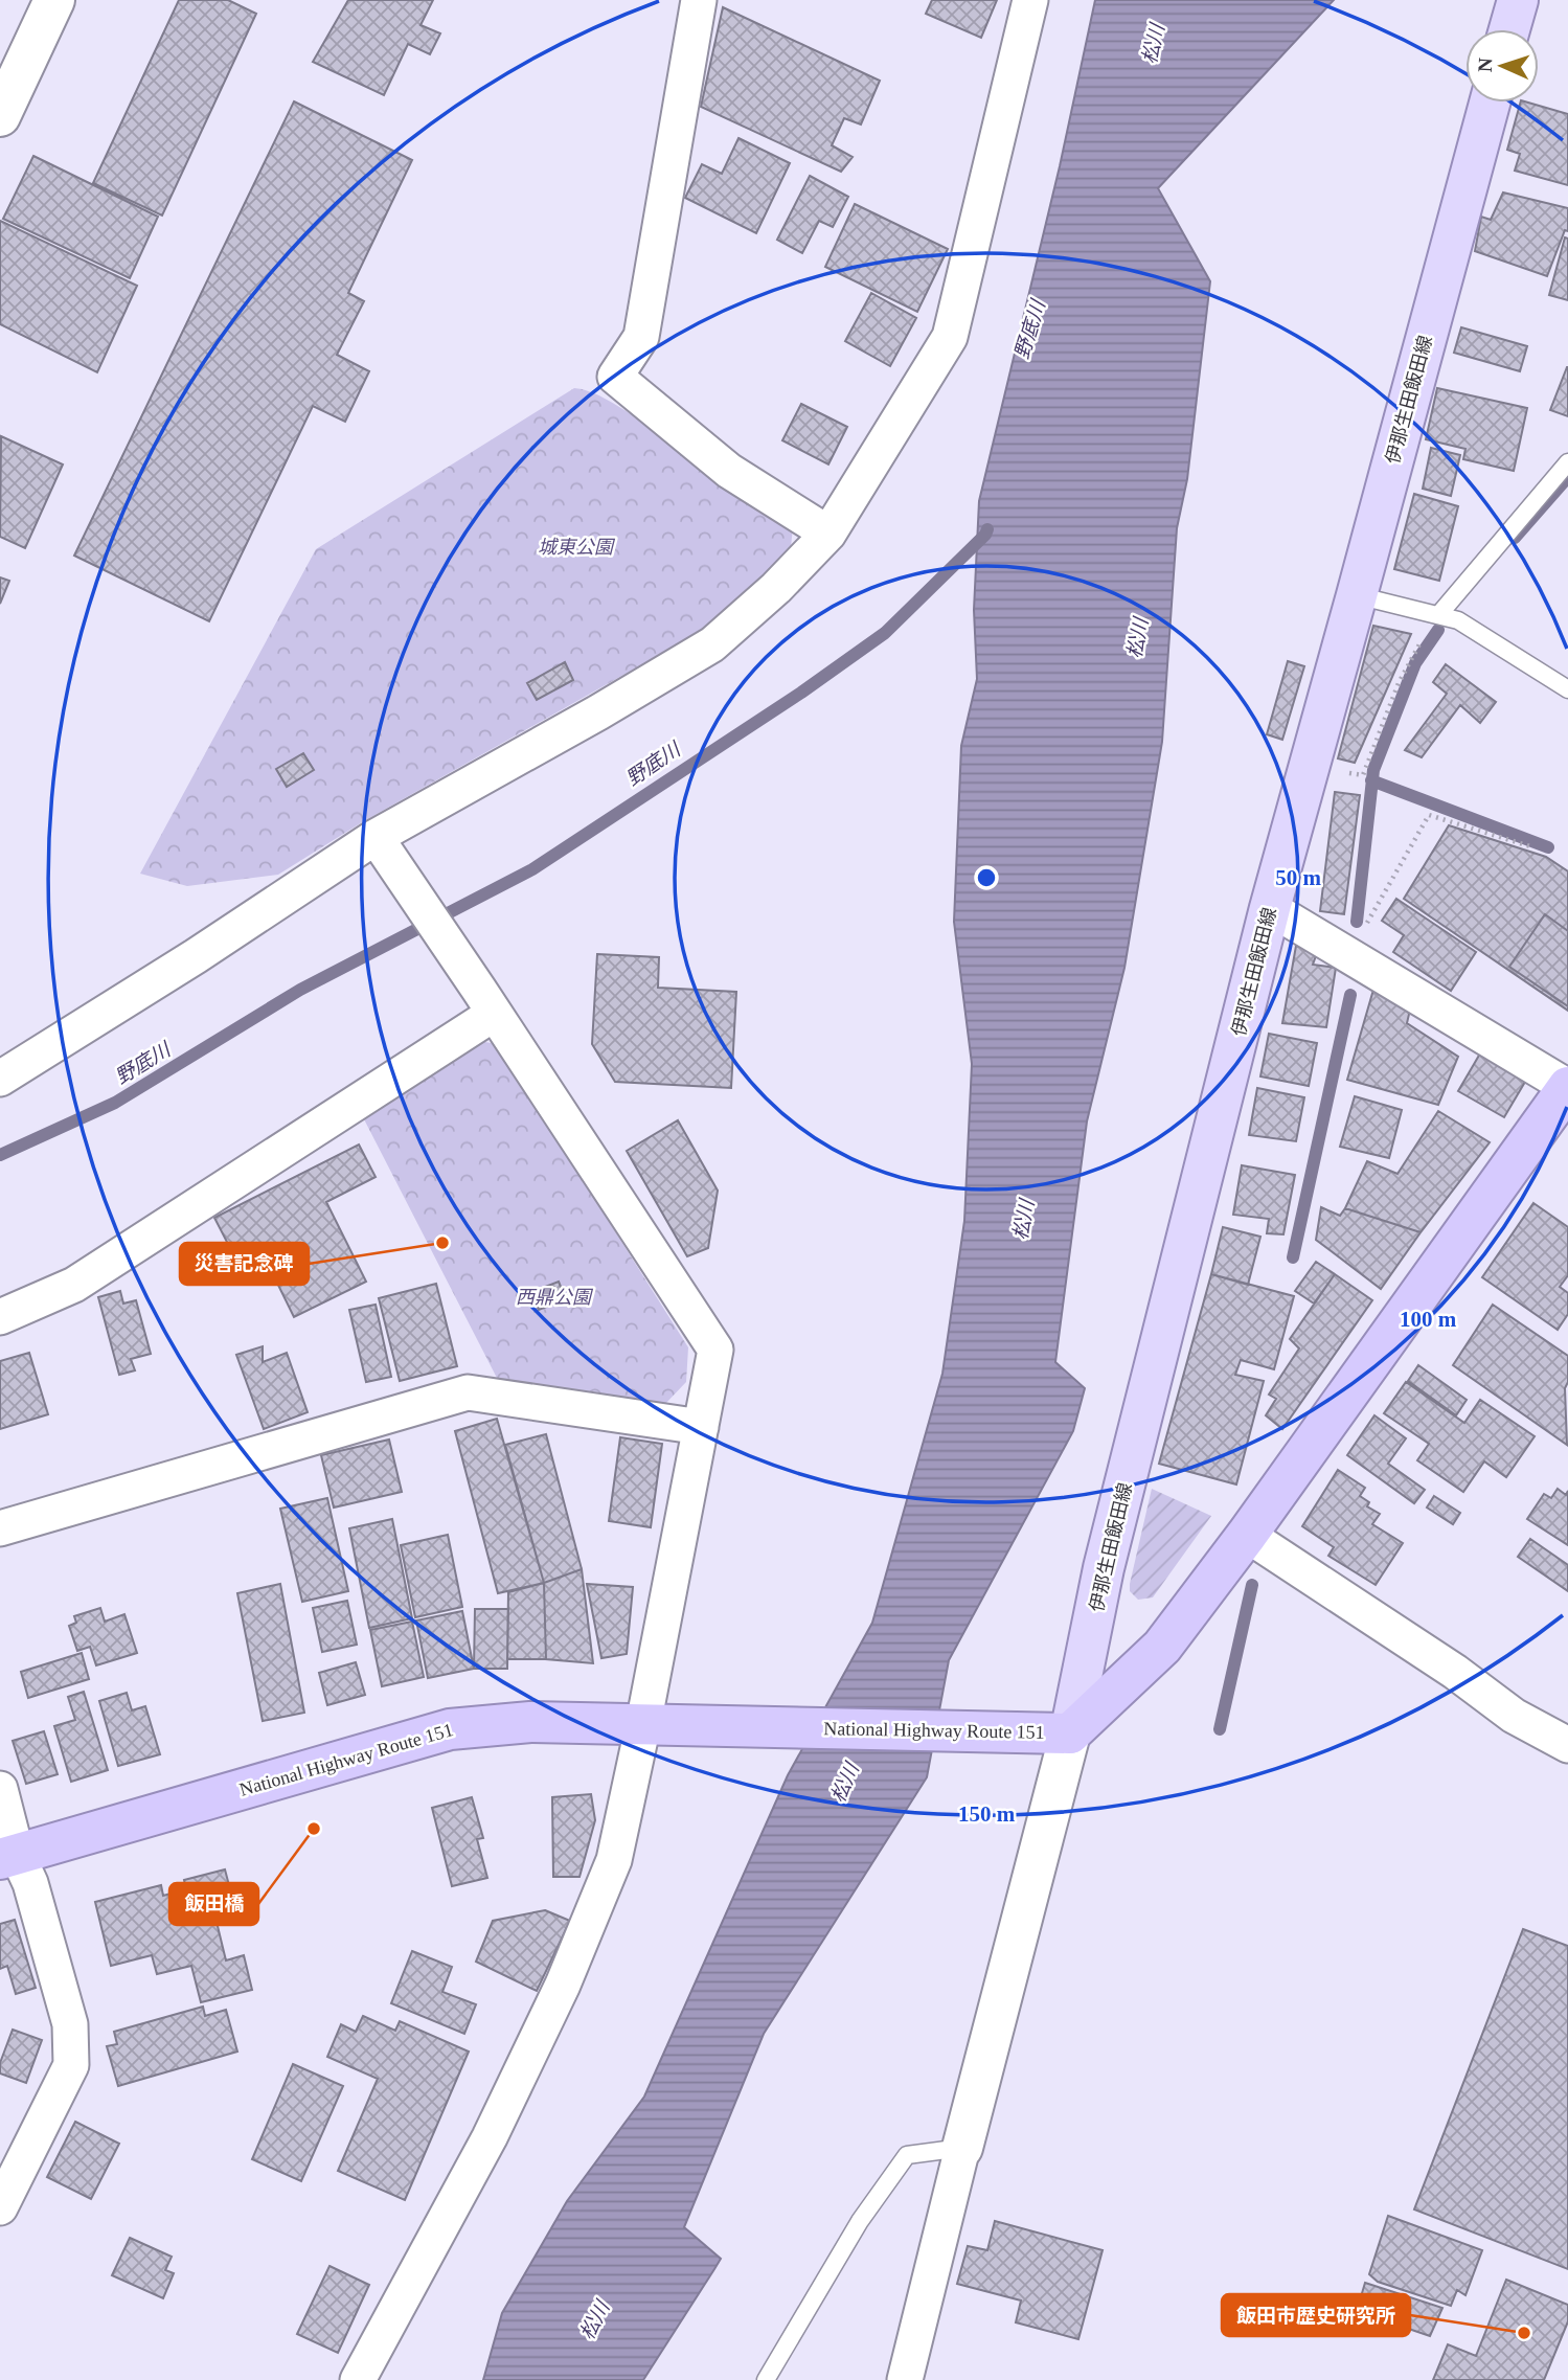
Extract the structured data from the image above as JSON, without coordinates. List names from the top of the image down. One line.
{"streets":{"highway":["National Highway Route 151"],"main road":["伊那生田飯田線"]},"crossings":[["伊那生田飯田線","National Highway Route 151"]],"water":["松川","野底川"],"parks":["城東公園","西鼎公園"],"places":["災害記念碑","飯田橋","飯田市歴史研究所"],"north":"left","rings":["50 m","100 m","150 m"]}
